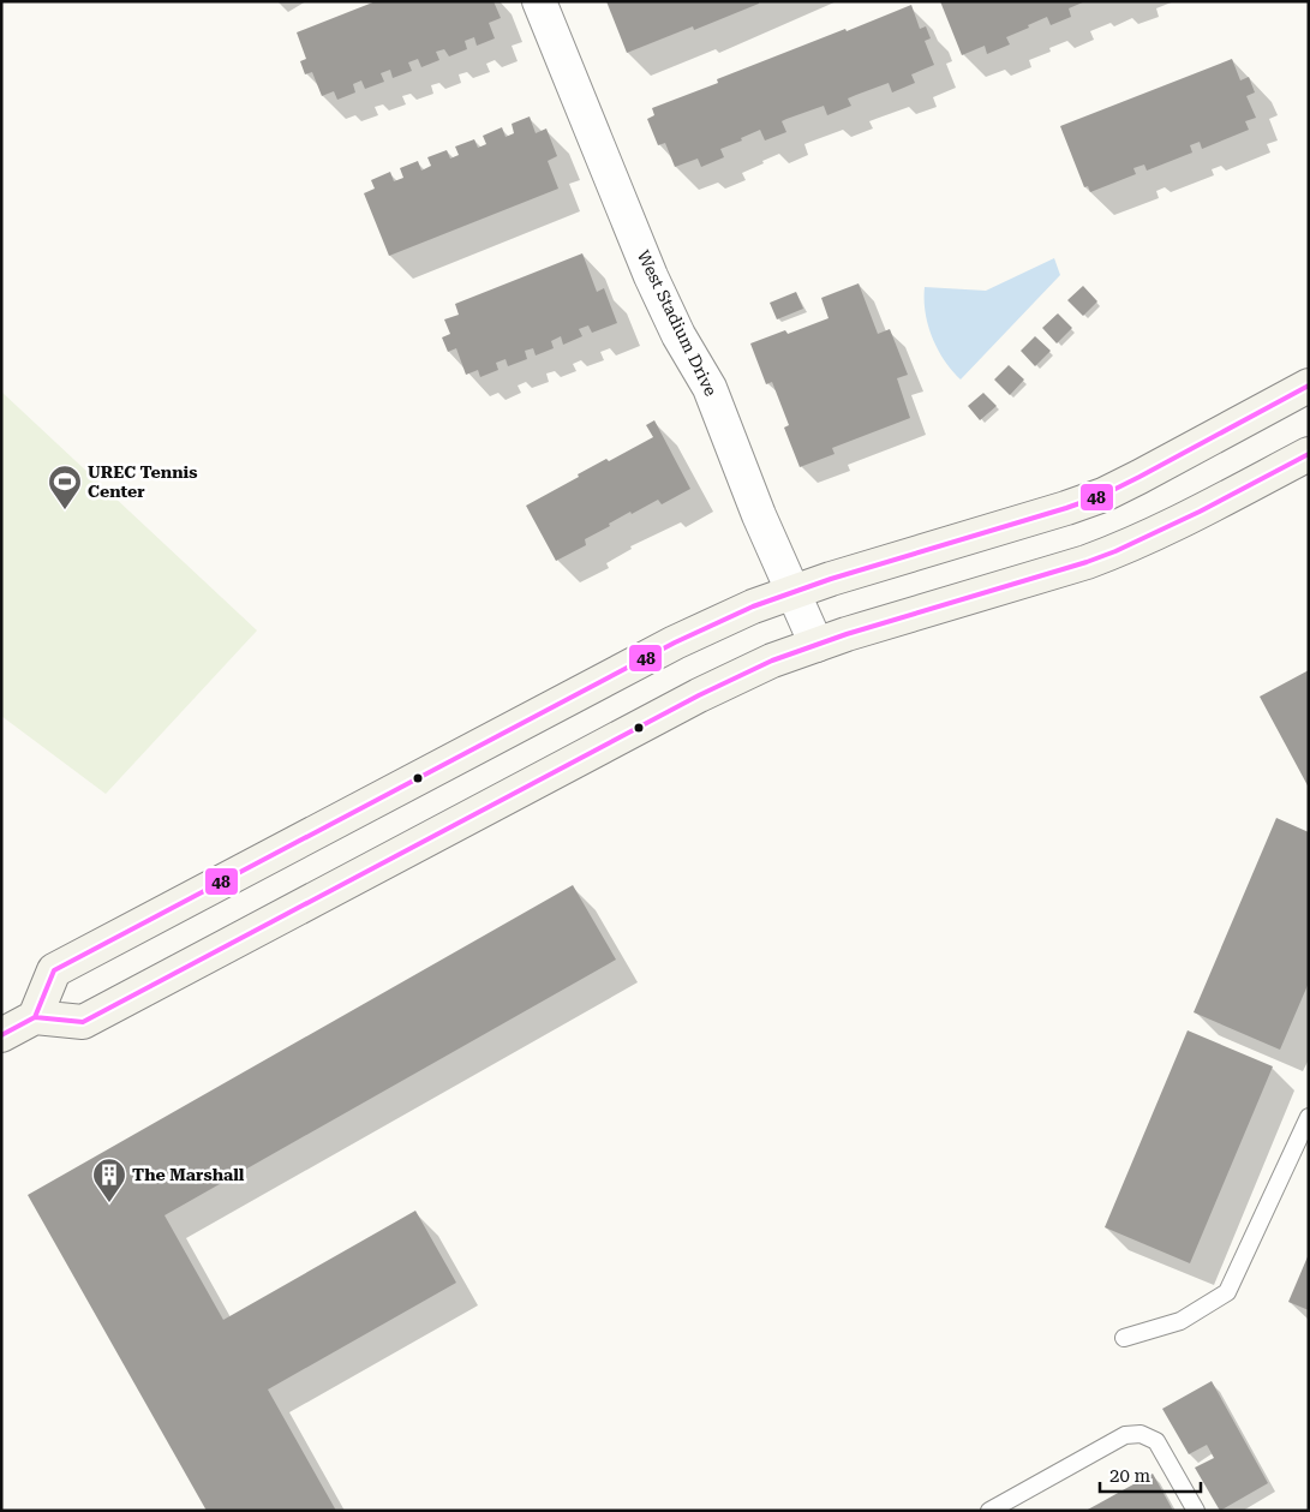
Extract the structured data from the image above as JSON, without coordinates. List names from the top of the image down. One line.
{"streets":{"street":["West Stadium Drive"]},"places":{"sports":["UREC Tennis Center"],"building":["The Marshall"]},"lines":["transit line 48"],"scale_bar":"20 m"}
